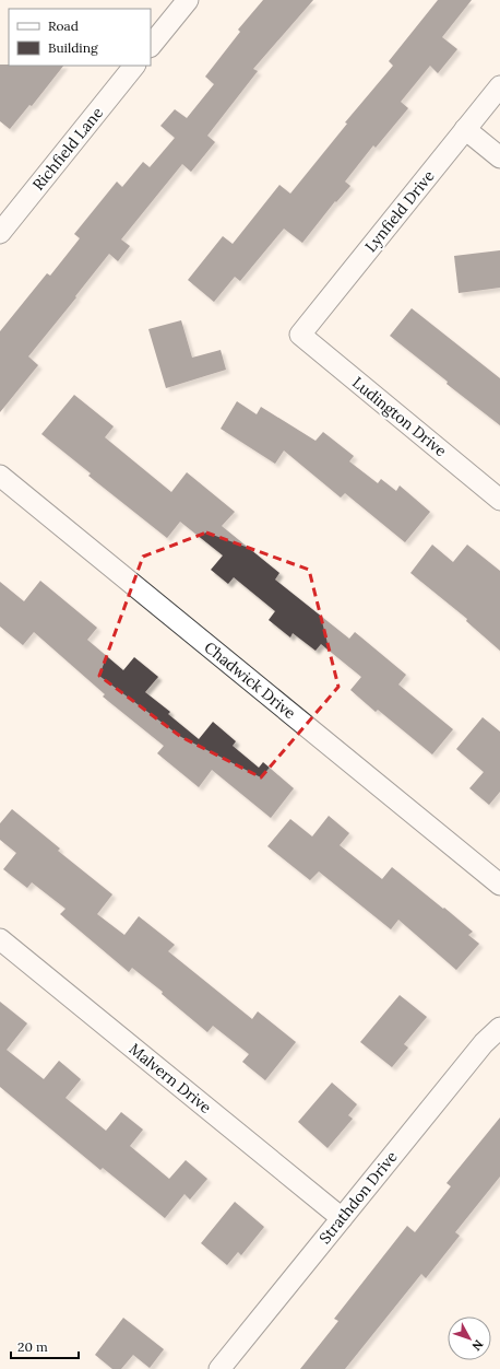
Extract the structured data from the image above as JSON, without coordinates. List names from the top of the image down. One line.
{"streets":{"street":["Richfield Lane","Lynfield Drive","Ludington Drive","Chadwick Drive","Malvern Drive","Strathdon Drive"]},"crossings":[["Lynfield Drive","Ludington Drive"],["Malvern Drive","Strathdon Drive"]],"legend":["Road","Building"],"scale_bar":"20 m","north":"bottom right"}
